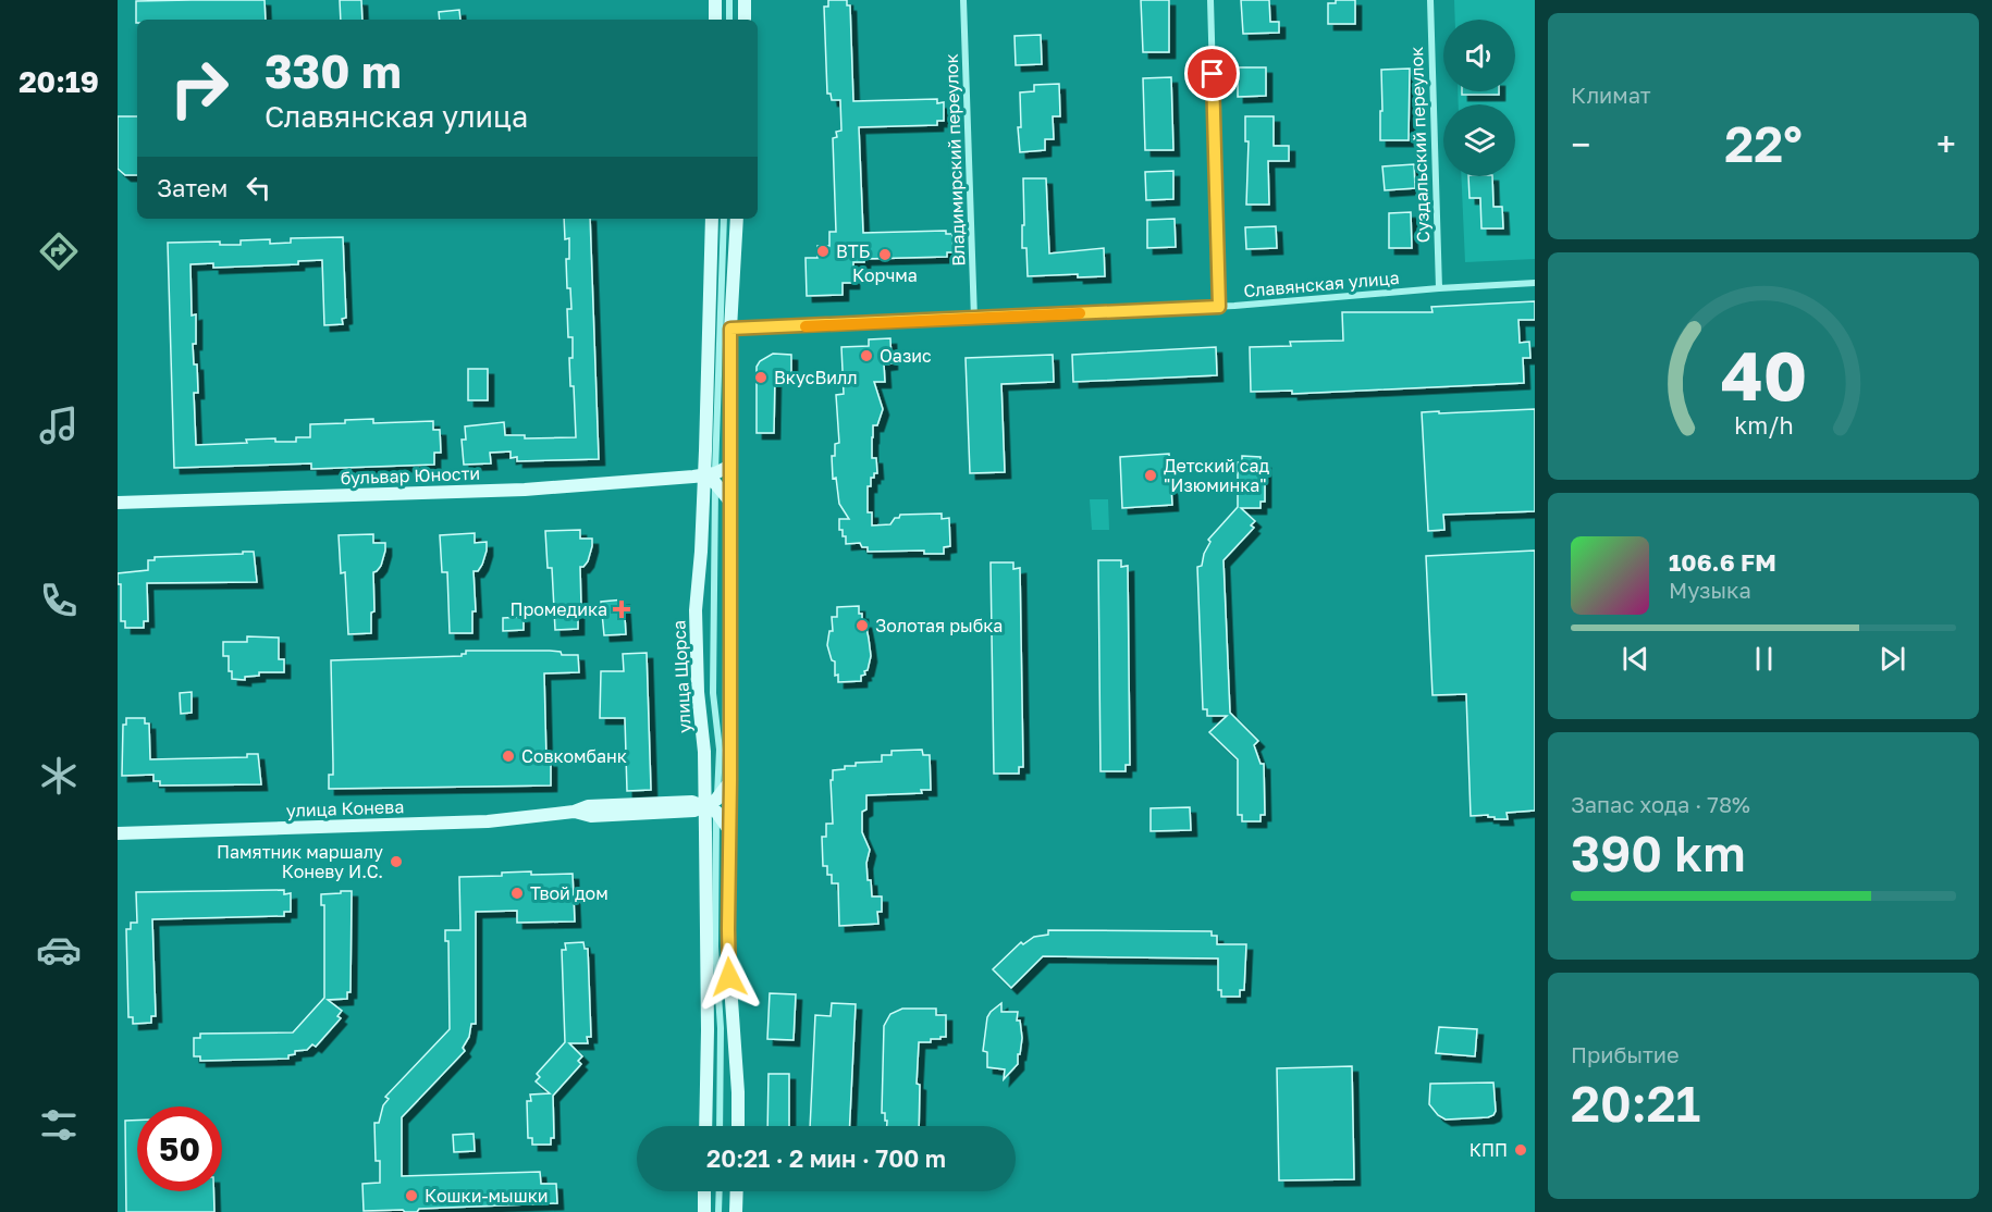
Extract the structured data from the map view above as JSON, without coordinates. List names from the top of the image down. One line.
{"streets":{"main road":["бульвар Юности","улица Щорса","улица Конева"],"street":["Суздальский переулок","Владимирский переулок","Славянская улица"]},"crossings":[["Суздальский переулок","Славянская улица"],["Владимирский переулок","Славянская улица"],["Славянская улица","улица Щорса"],["бульвар Юности","улица Щорса"],["улица Щорса","улица Конева"]],"places":{"other":["ВТБ","Корчма","Оазис","ВкусВилл","Детский сад \"Изюминка\"","Золотая рыбка","Совкомбанк","Памятник маршалу Коневу И.С.","Твой дом","КПП","Кошки-мышки"],"health":["Промедика"]},"page":{"tabs":"20:19","tile":["Климат",["Запас хода · 78%","390 km"],["Прибытие","20:21"]],"turn":["330 m","Славянская улица"],"heat":["−","22°","+"],"then":"Затем","song":["106.6 FM","Музыка"],"limit":"50","trip":"20:21 · 2 мин · 700 m","gauge":["40","km/h"]}}
